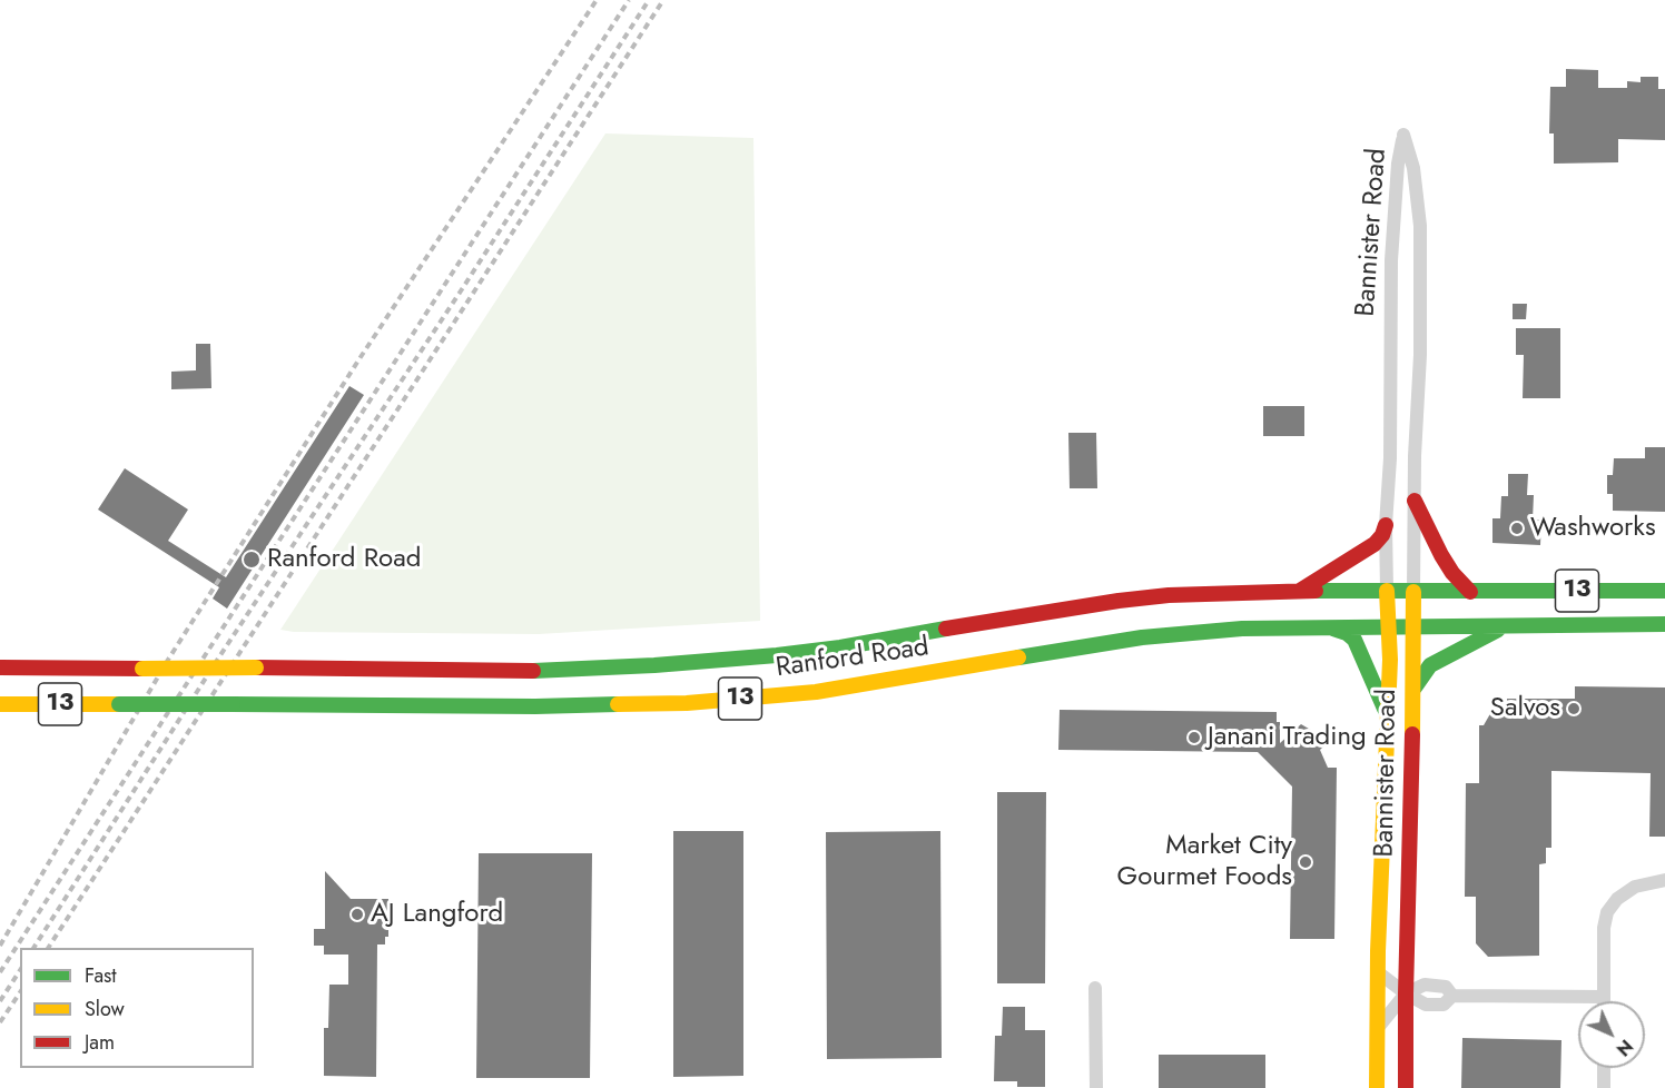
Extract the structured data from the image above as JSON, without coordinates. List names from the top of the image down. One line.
{"streets":{"main road":["Bannister Road","13","Ranford Road"]},"crossings":[["Bannister Road","13"],["Bannister Road","Ranford Road"],["13","Ranford Road"]],"places":["Washworks","Ranford Road","Salvos","Janani Trading","Market City Gourmet Foods","AJ Langford"],"legend":["Fast","Slow","Jam"],"north":"bottom right"}
